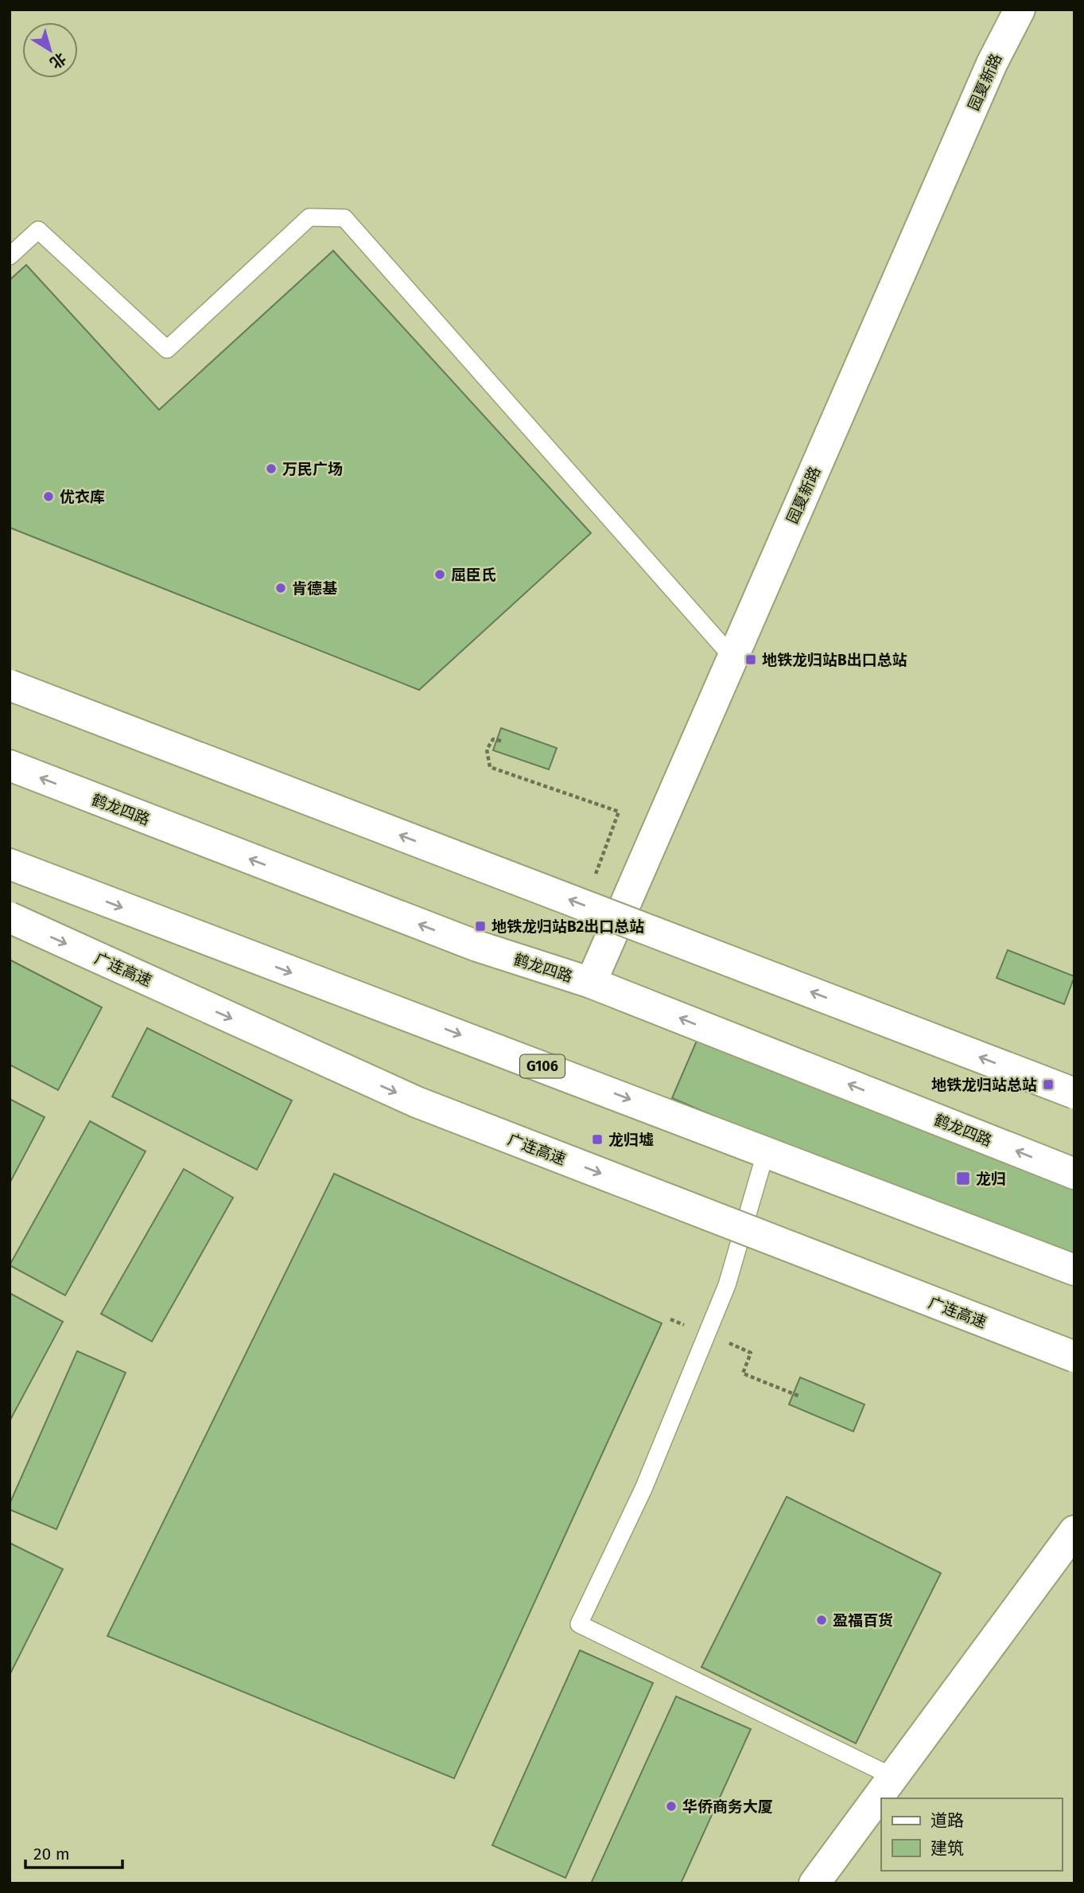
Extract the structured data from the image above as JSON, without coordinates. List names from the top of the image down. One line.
{"streets":{"main road":["园夏新路","鹤龙四路","广连高速","G106"]},"crossings":[["园夏新路","鹤龙四路"]],"places":{"other":["万民广场","优衣库","屈臣氏","肯德基","盈福百货","华侨商务大厦"],"transit":["地铁龙归站B出口总站","地铁龙归站B2出口总站","地铁龙归站总站","龙归墟","龙归"]},"legend":["道路","建筑"],"scale_bar":"20 m","north":"bottom right"}
